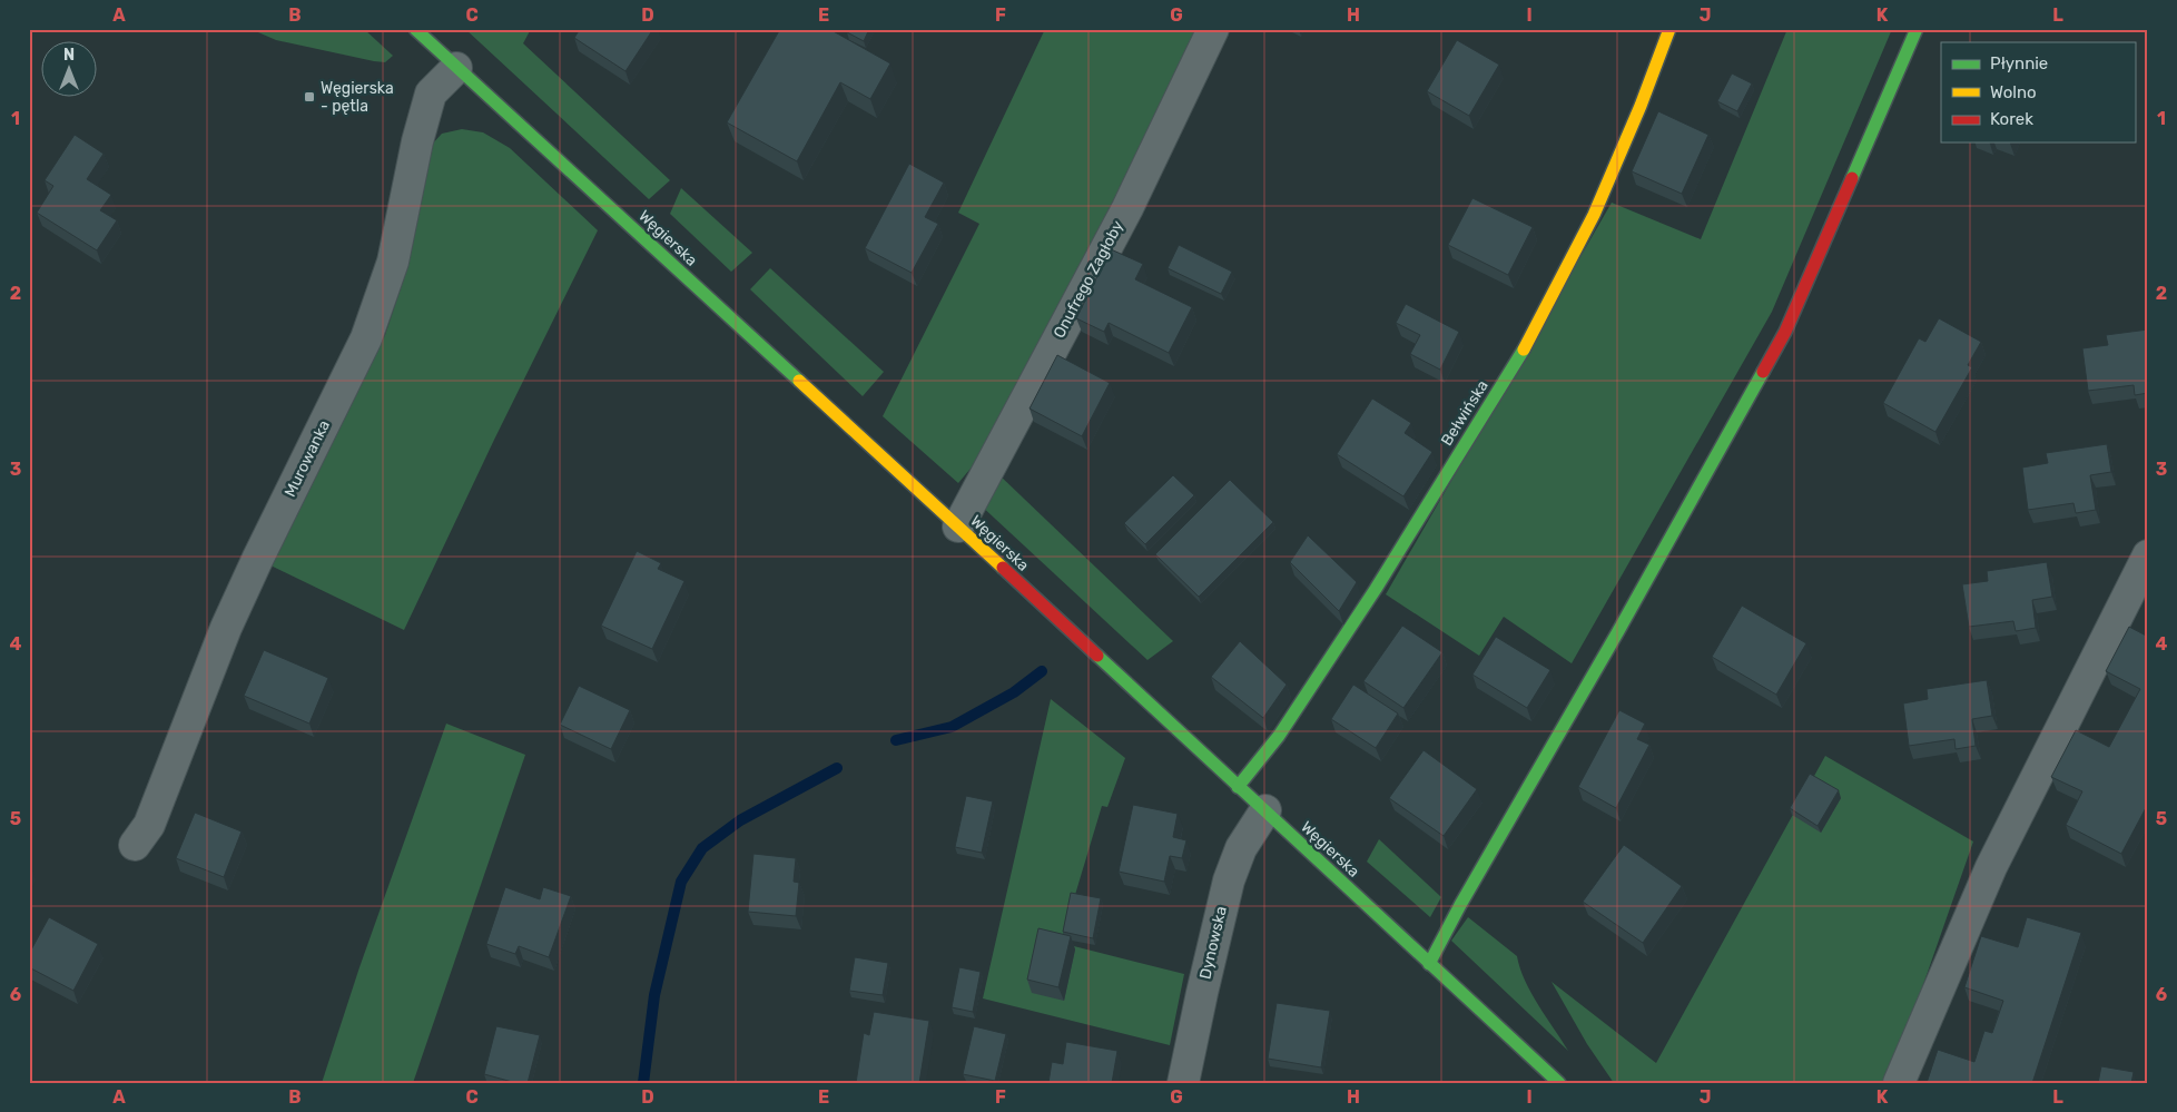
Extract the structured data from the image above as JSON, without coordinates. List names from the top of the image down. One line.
{"streets":{"street":["Węgierska","Onufrego Zagłoby","Bełwińska","Murowanka","Dynowska"]},"crossings":[["Węgierska","Onufrego Zagłoby"],["Węgierska","Bełwińska"],["Węgierska","Murowanka"],["Węgierska","Dynowska"]],"places":{"transit":["Węgierska - pętla"]},"legend":["Płynnie","Wolno","Korek"],"north":"top","grid":{"columns":["A","B","C","D","E","F","G","H","I","J","K","L"],"rows":["1","2","3","4","5","6"]}}
